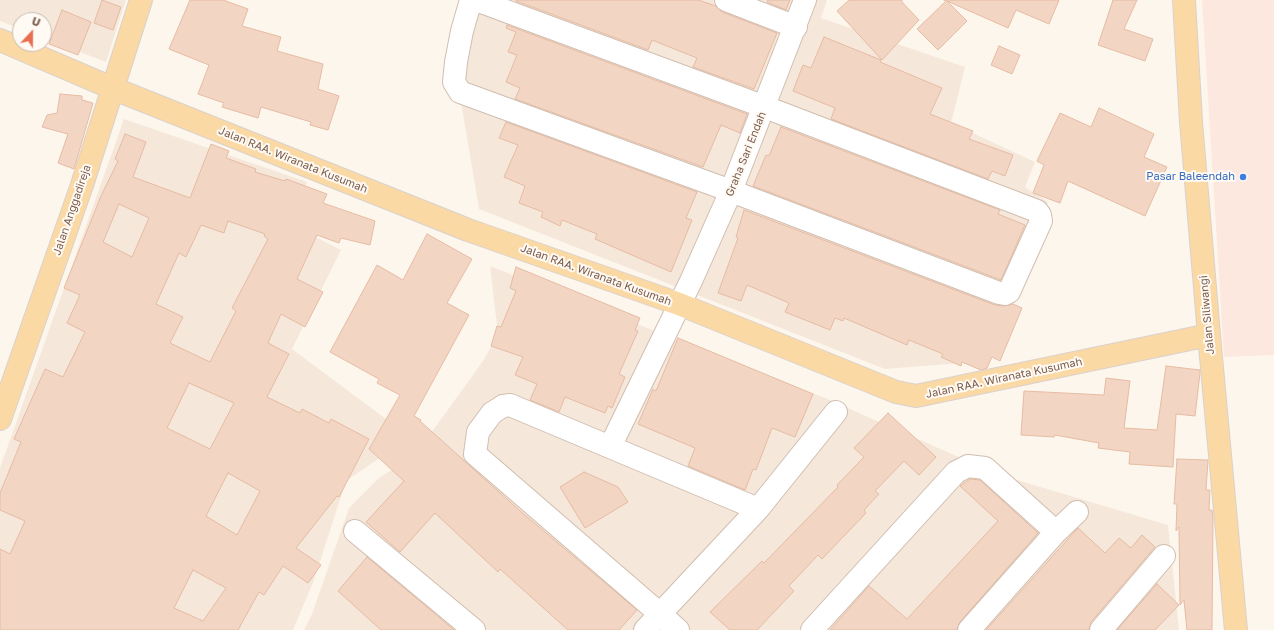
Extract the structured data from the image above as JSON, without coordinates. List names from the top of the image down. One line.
{"streets":{"main road":["Jalan RAA. Wiranata Kusumah","Jalan Anggadireja","Jalan Siliwangi"],"street":["Graha Sari Endah"]},"crossings":[["Graha Sari Endah","Jalan RAA. Wiranata Kusumah"],["Jalan RAA. Wiranata Kusumah","Jalan Anggadireja"],["Jalan RAA. Wiranata Kusumah","Jalan Siliwangi"]],"places":["Pasar Baleendah"],"north":"top"}
